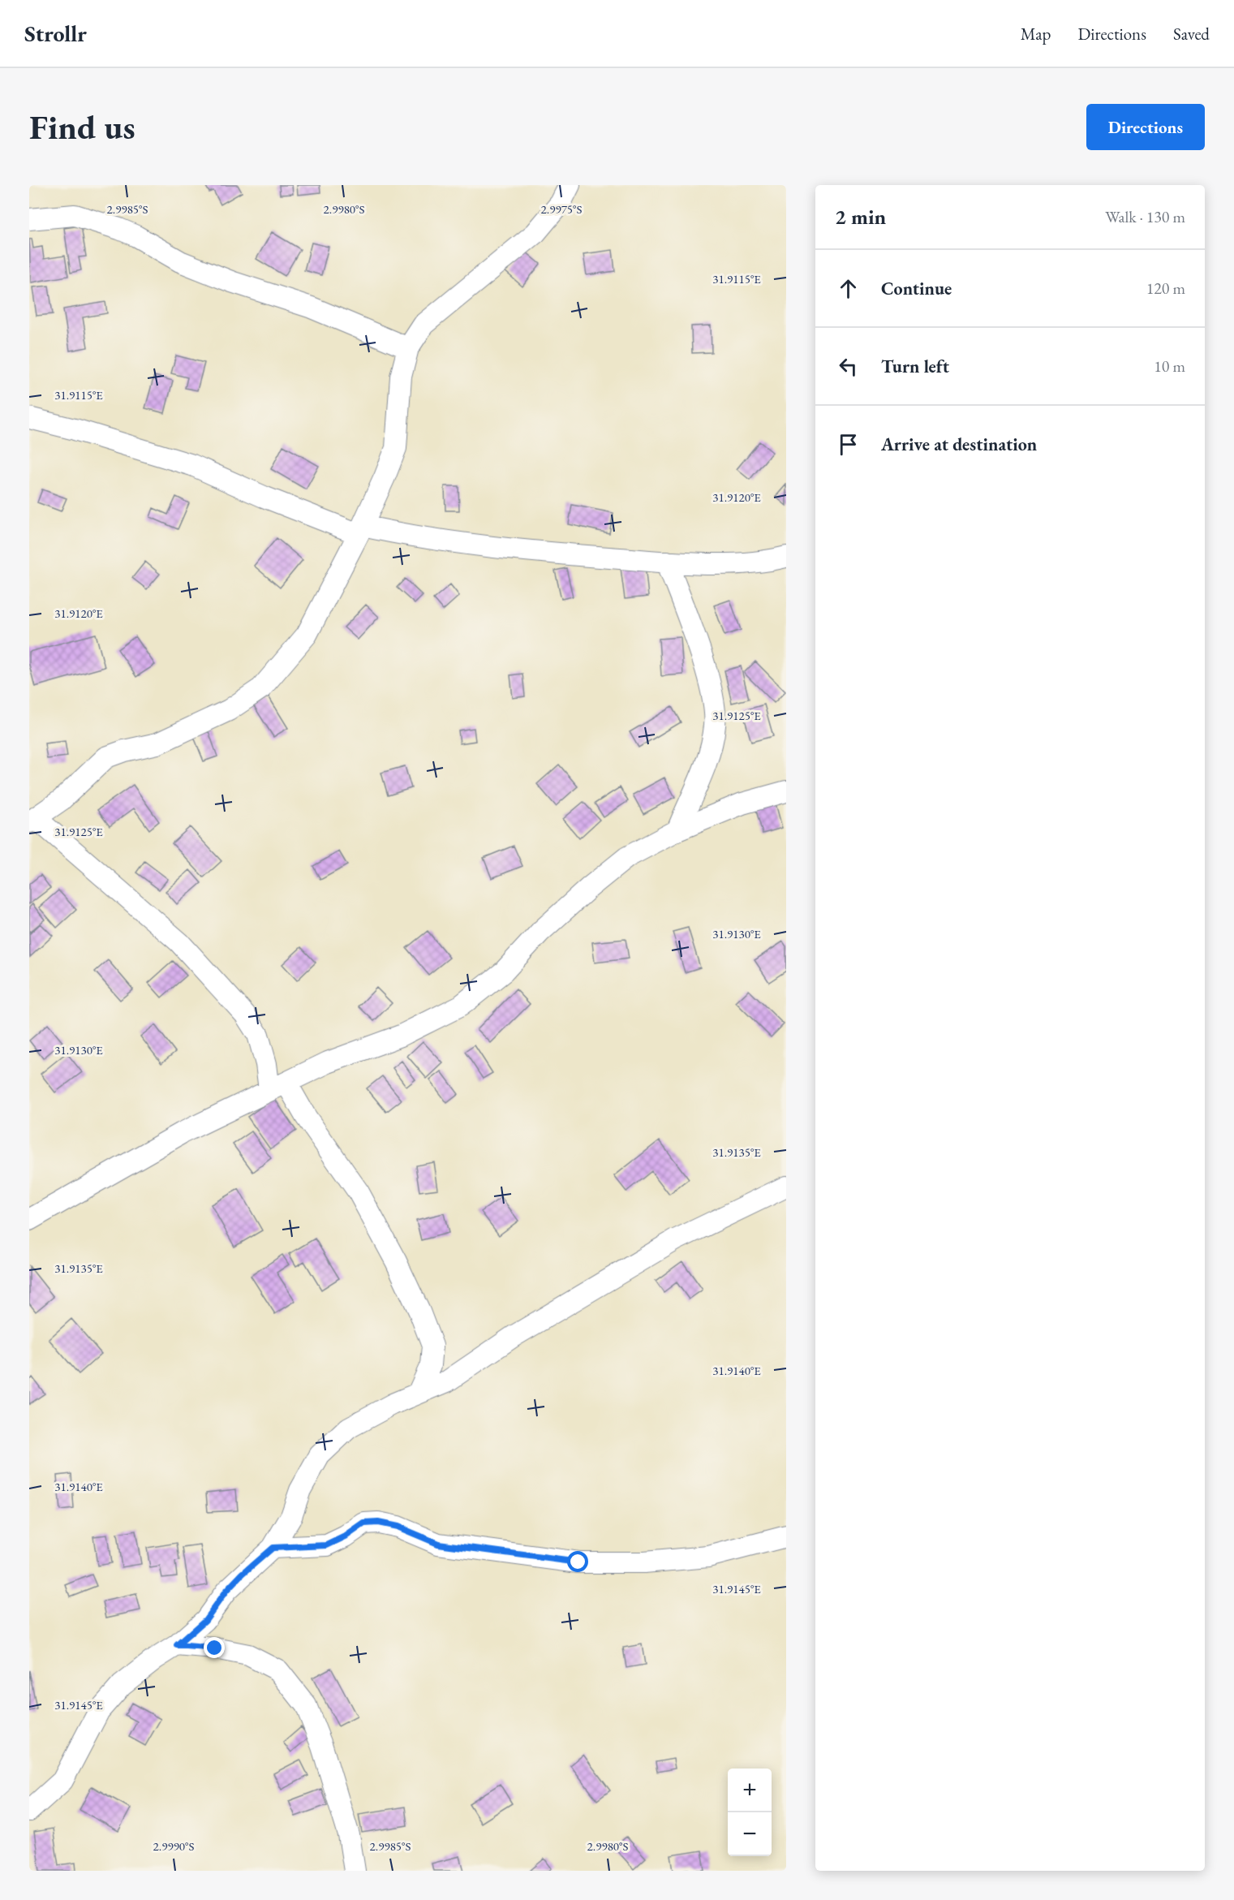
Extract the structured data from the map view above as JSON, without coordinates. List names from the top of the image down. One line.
{"page":{"header":"Strollr","nav":["Map","Directions","Saved"],"buttons":"Directions","title":"Find us","heading":["2 min","Walk · 130 m"],"list":[["Continue","120 m"],["Turn left","10 m"],"Arrive at destination"],"map_buttons":["+","−"]},"coordinates":["2.9985°S","2.9980°S","2.9975°S","31.9115°E","31.9120°E","31.9125°E","31.9130°E","31.9135°E","31.9140°E","31.9145°E","2.9990°S"]}
